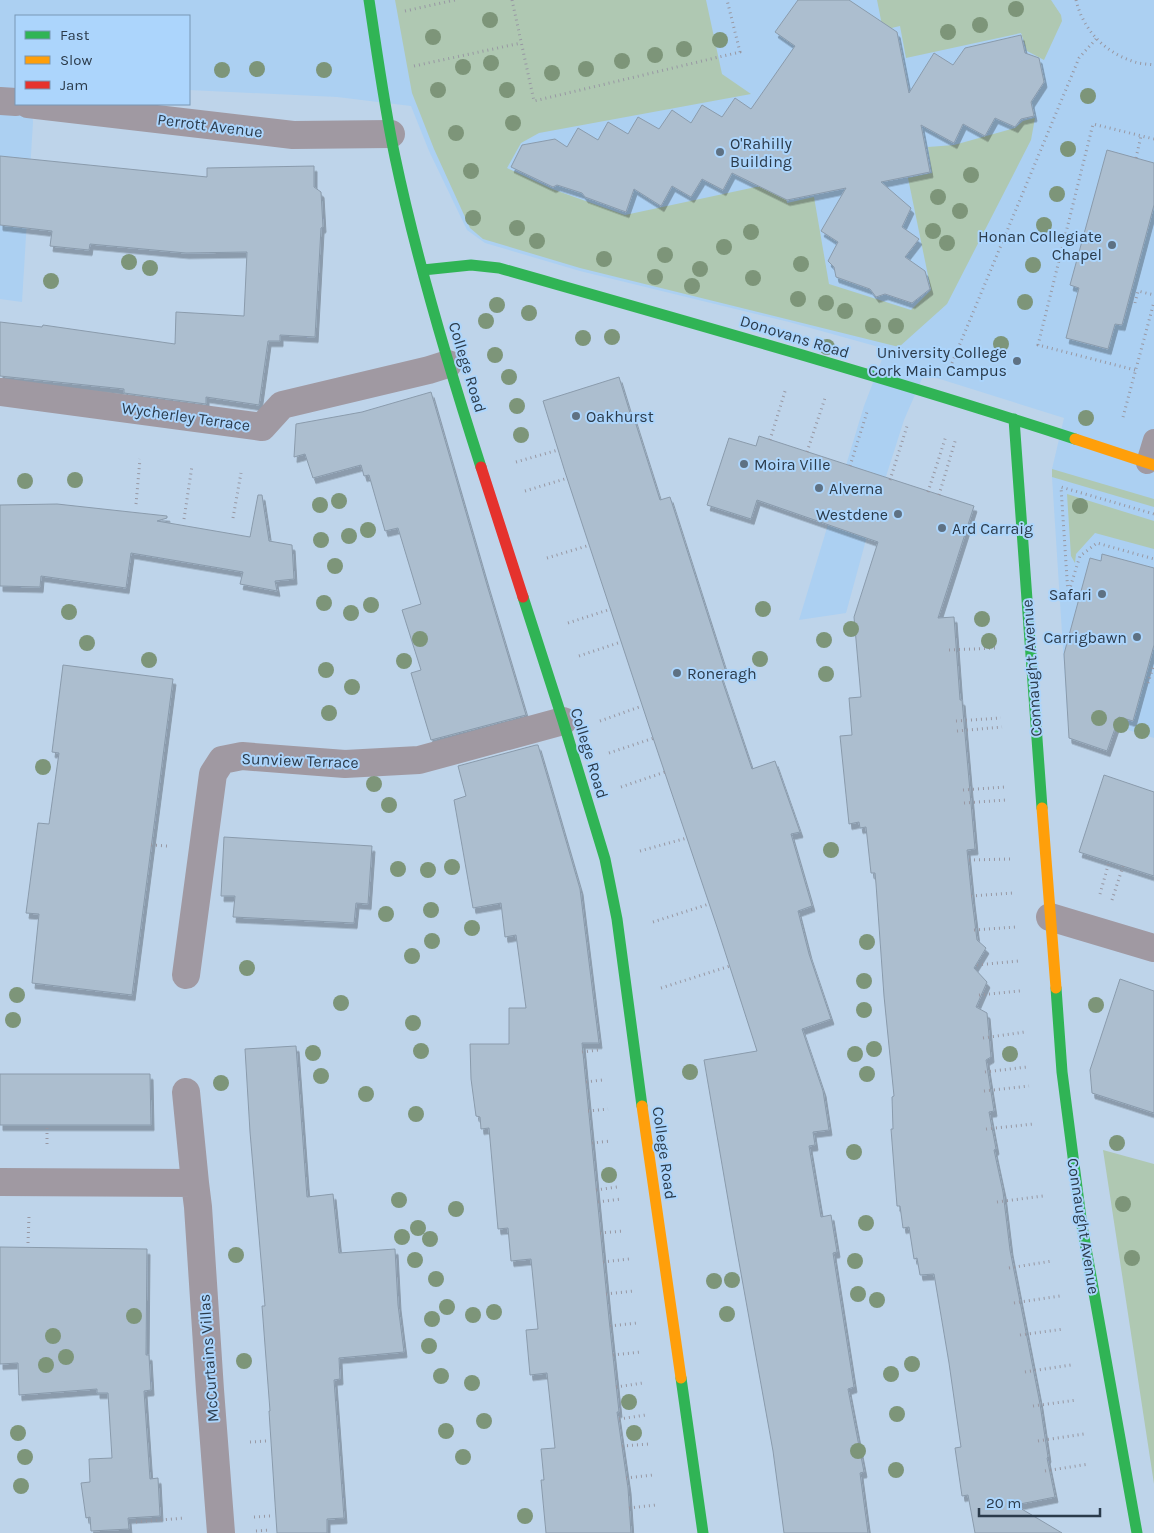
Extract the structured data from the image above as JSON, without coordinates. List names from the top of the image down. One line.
{"streets":{"street":["Perrott Avenue","Donovans Road","College Road","Wycherley Terrace","Connaught Avenue","Sunview Terrace","McCurtains Villas"]},"crossings":[["Perrott Avenue","College Road"],["Donovans Road","College Road"],["Donovans Road","Connaught Avenue"],["College Road","Wycherley Terrace"],["College Road","Sunview Terrace"]],"places":["O'Rahilly Building","Honan Collegiate Chapel","University College Cork Main Campus","Oakhurst","Moira Ville","Alverna","Westdene","Ard Carraig","Safari","Carrigbawn","Roneragh"],"legend":["Fast","Slow","Jam"],"scale_bar":"20 m"}
